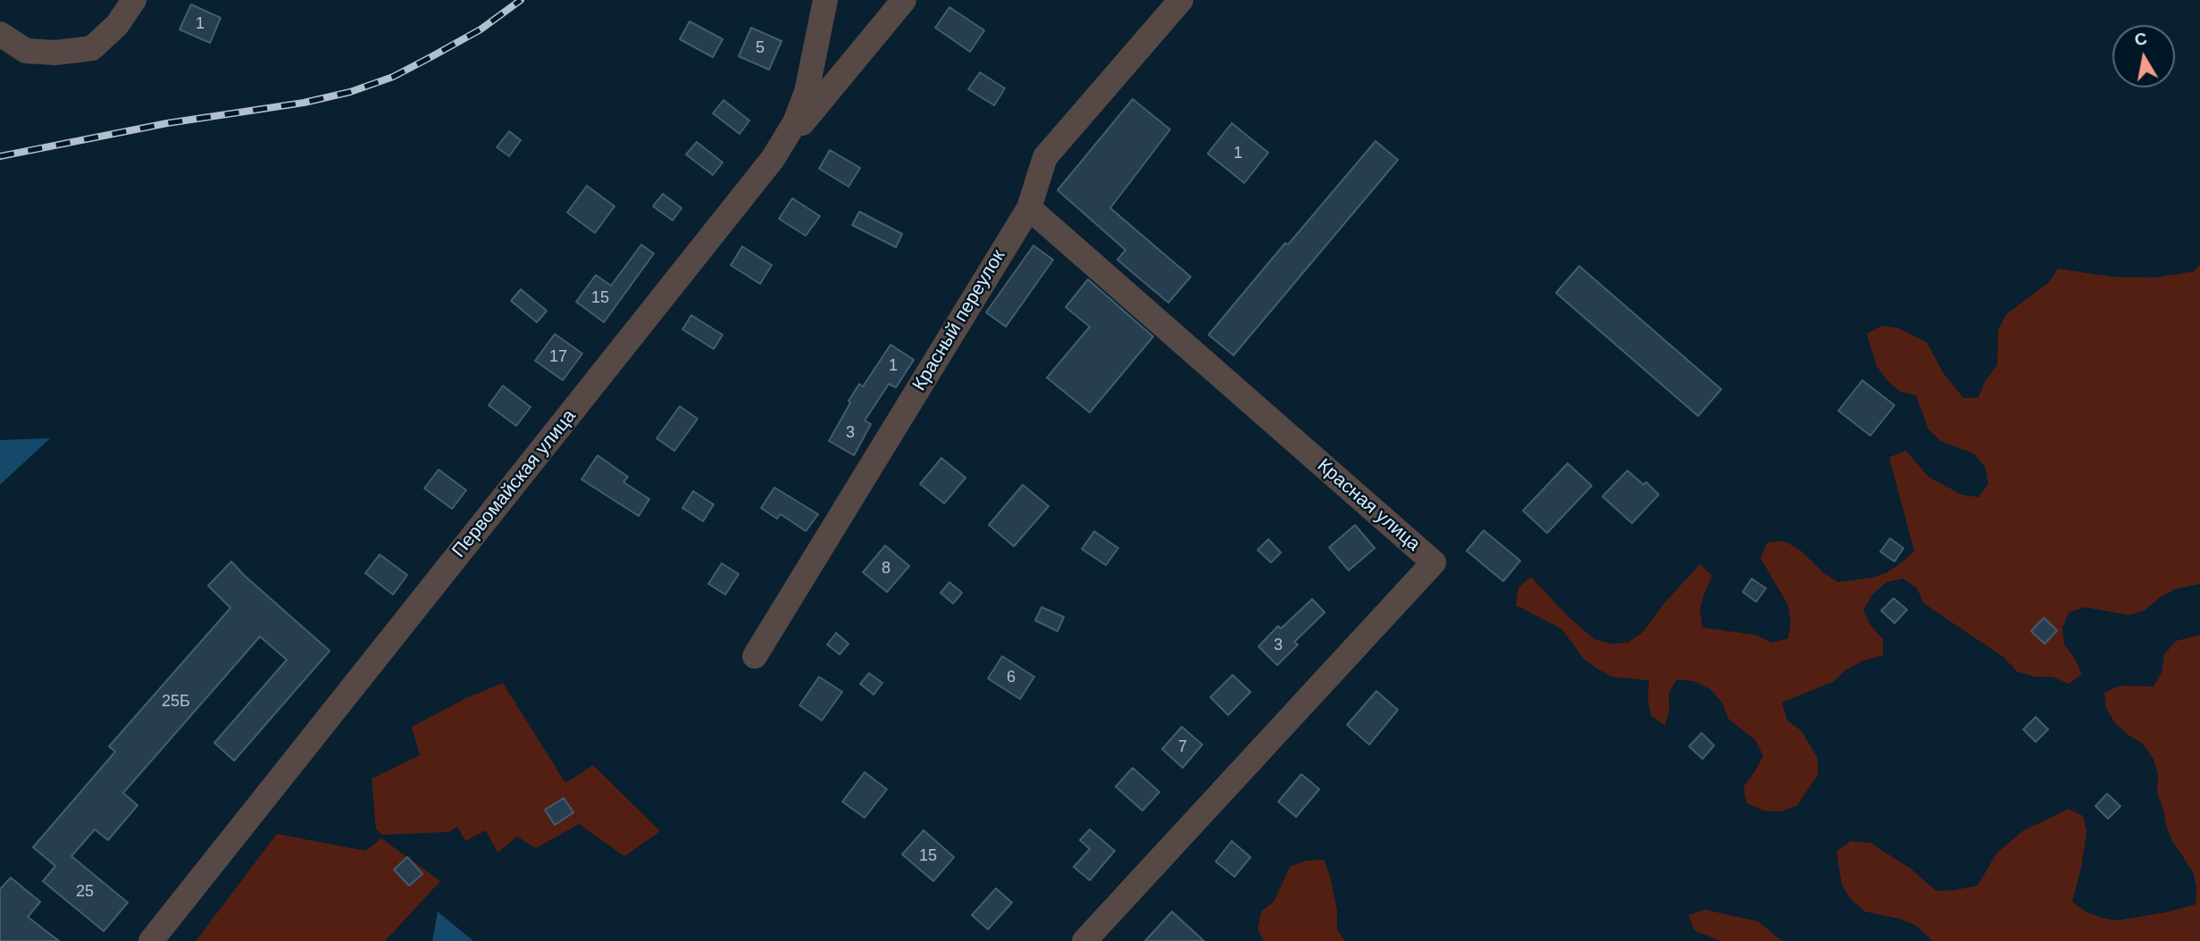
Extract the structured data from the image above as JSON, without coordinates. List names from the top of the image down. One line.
{"streets":{"street":["Красный переулок","Первомайская улица","Красная улица"]},"crossings":[["Красный переулок","Красная улица"]],"house_numbers":["1","5","1","15","17","1","3","8","3","6","25Б","7","15","25"],"north":"top"}
